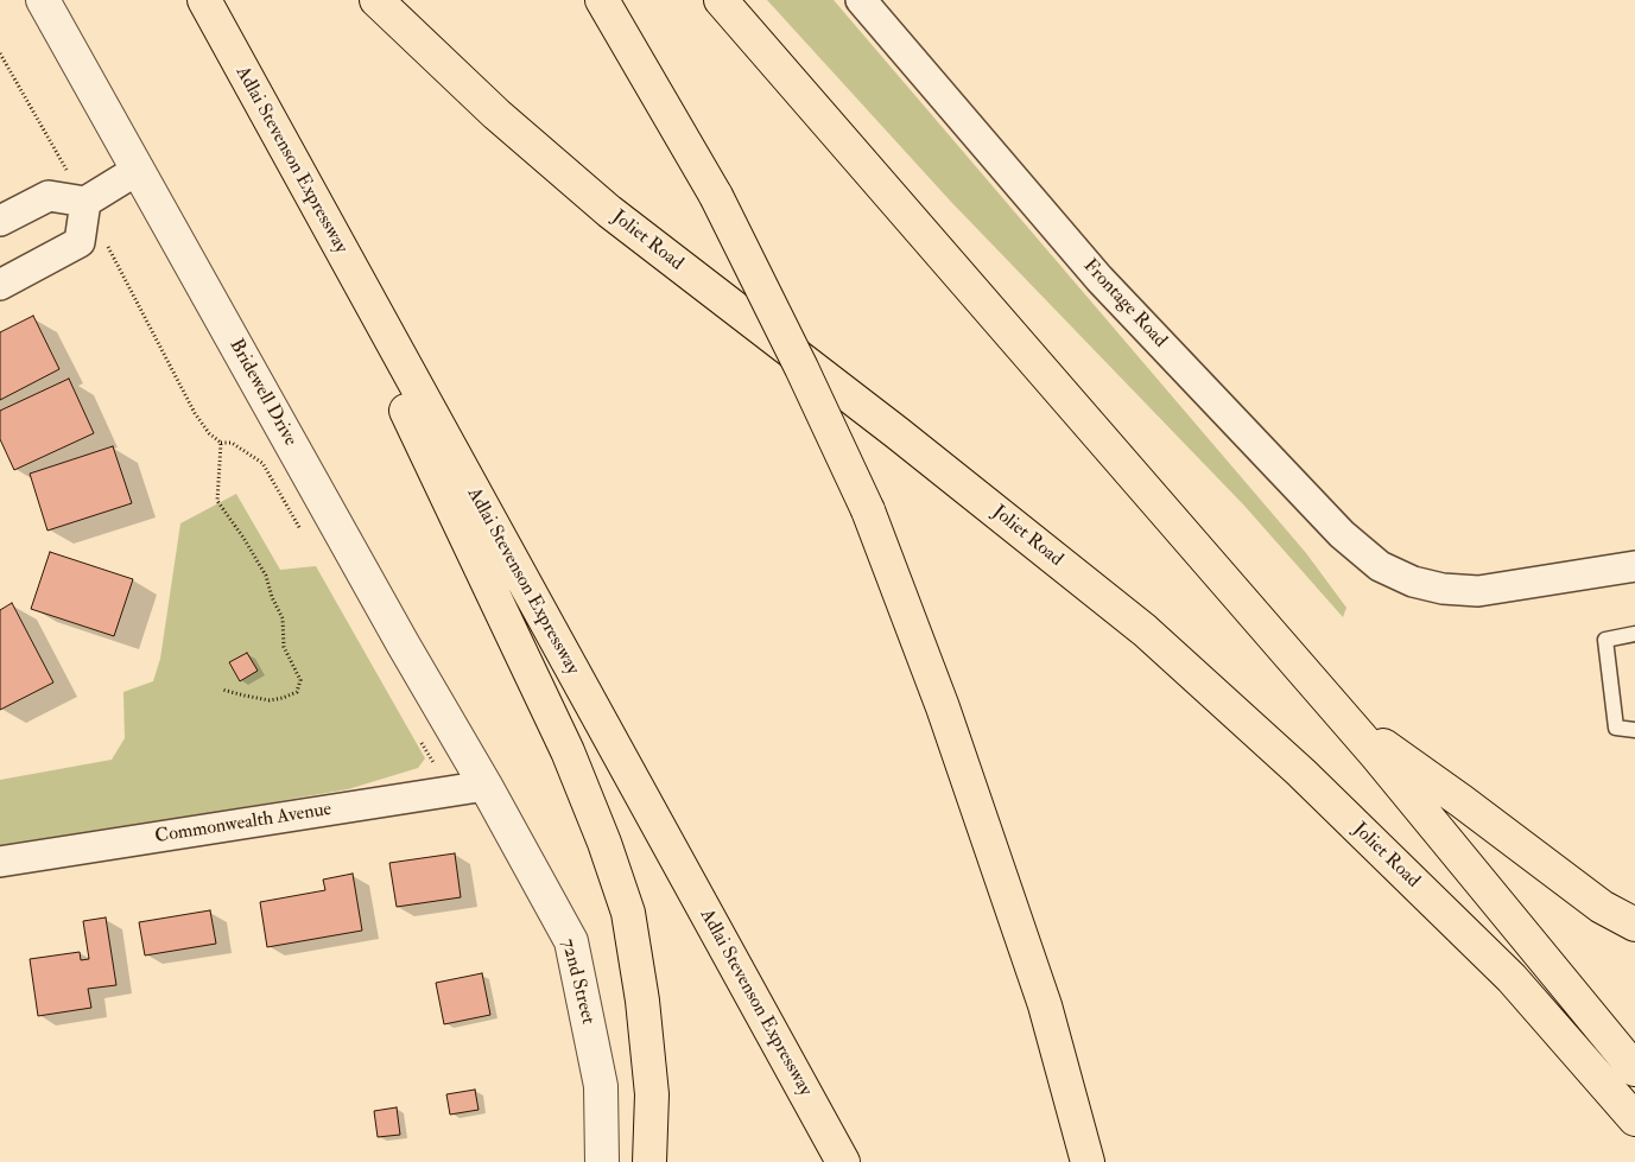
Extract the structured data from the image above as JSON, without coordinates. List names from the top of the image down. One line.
{"streets":{"highway":["Adlai Stevenson Expressway","Joliet Road"],"street":["Frontage Road","Bridewell Drive","Commonwealth Avenue","72nd Street"]},"crossings":[["Bridewell Drive","Commonwealth Avenue"],["Bridewell Drive","72nd Street"],["Commonwealth Avenue","72nd Street"]]}
